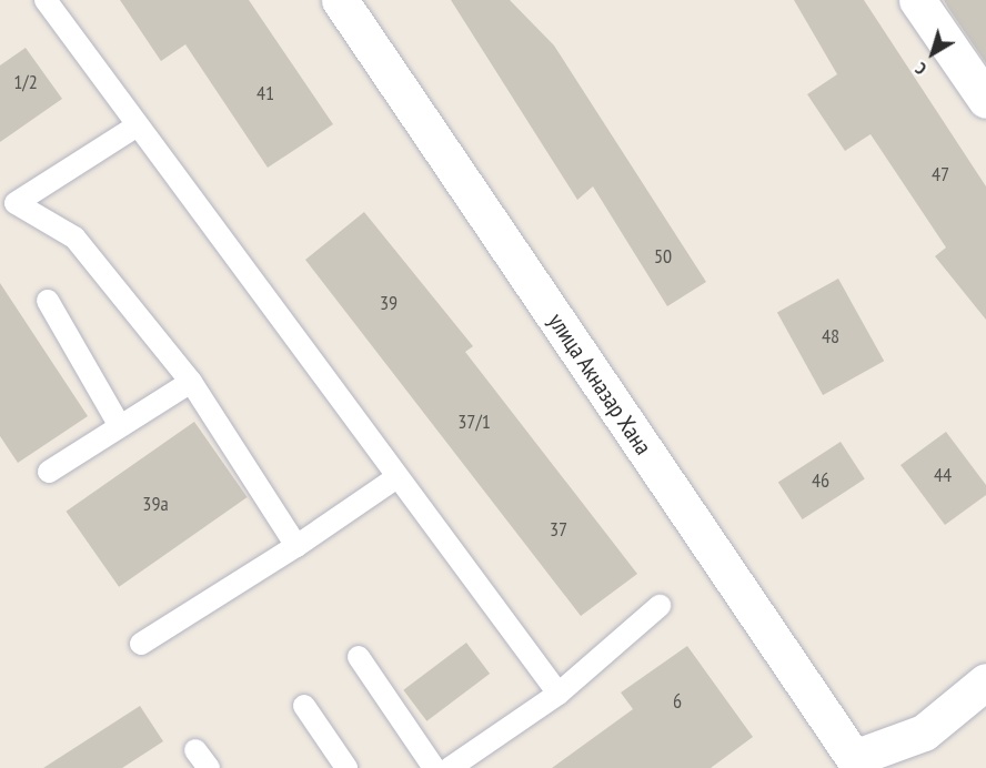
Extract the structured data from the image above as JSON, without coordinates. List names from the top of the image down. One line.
{"streets":{"main road":["улица Акназар Хана"]},"house_numbers":["1/2","41","47","50","39","48","37/1","44","46","39а","37","6"],"north":"bottom left"}
